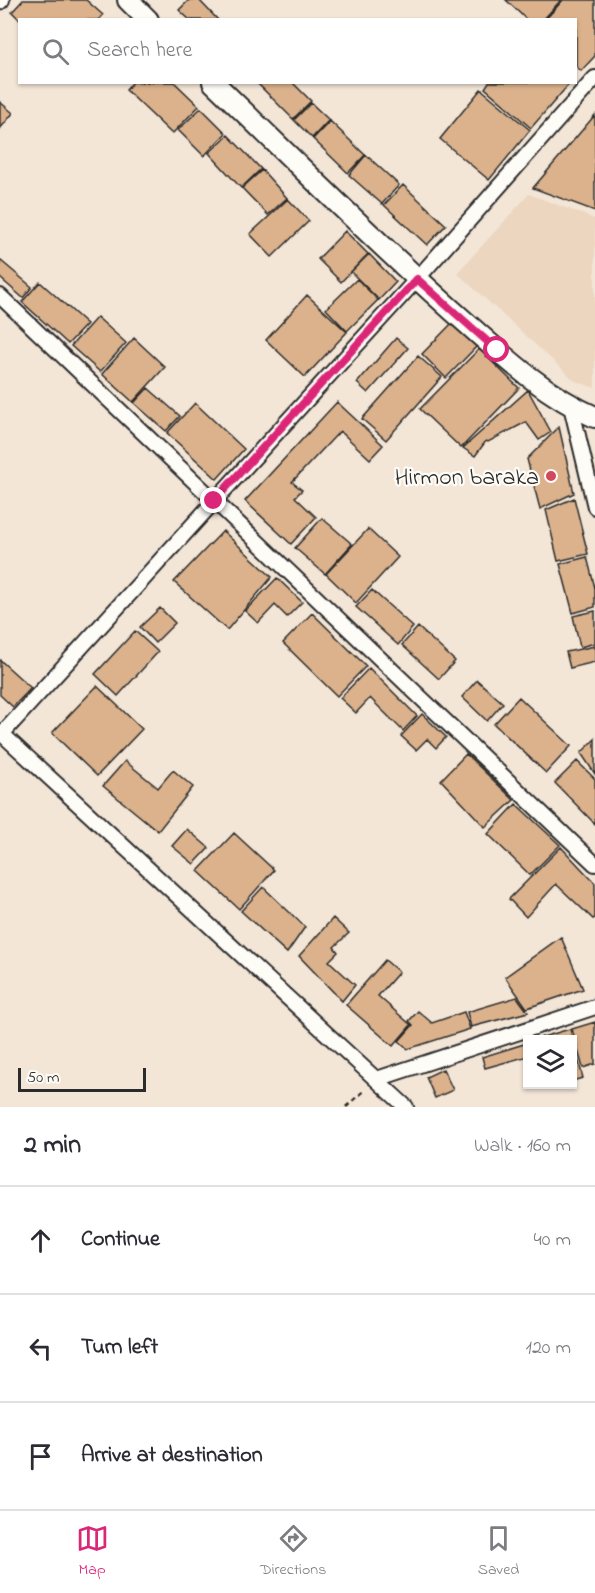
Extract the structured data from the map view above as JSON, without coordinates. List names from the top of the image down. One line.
{"places":["Hirmon baraka"],"scale_bar":"50 m","page":{"search":"Search here","scale":"50 m","heading":["2 min","Walk · 160 m"],"list":[["Continue","40 m"],["Turn left","120 m"],"Arrive at destination"],"nav":["Map","Directions","Saved"]}}
